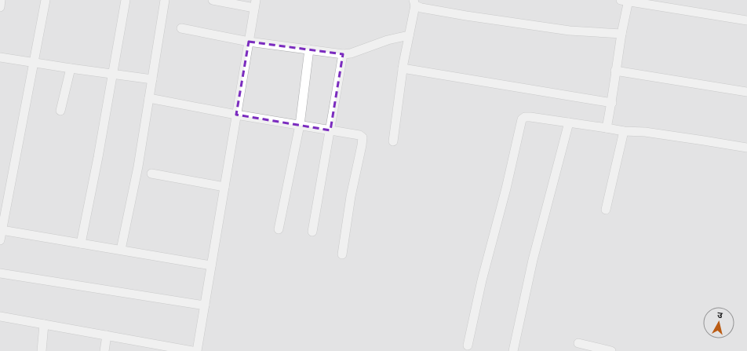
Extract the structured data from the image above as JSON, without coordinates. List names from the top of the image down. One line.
{"north":"top"}
